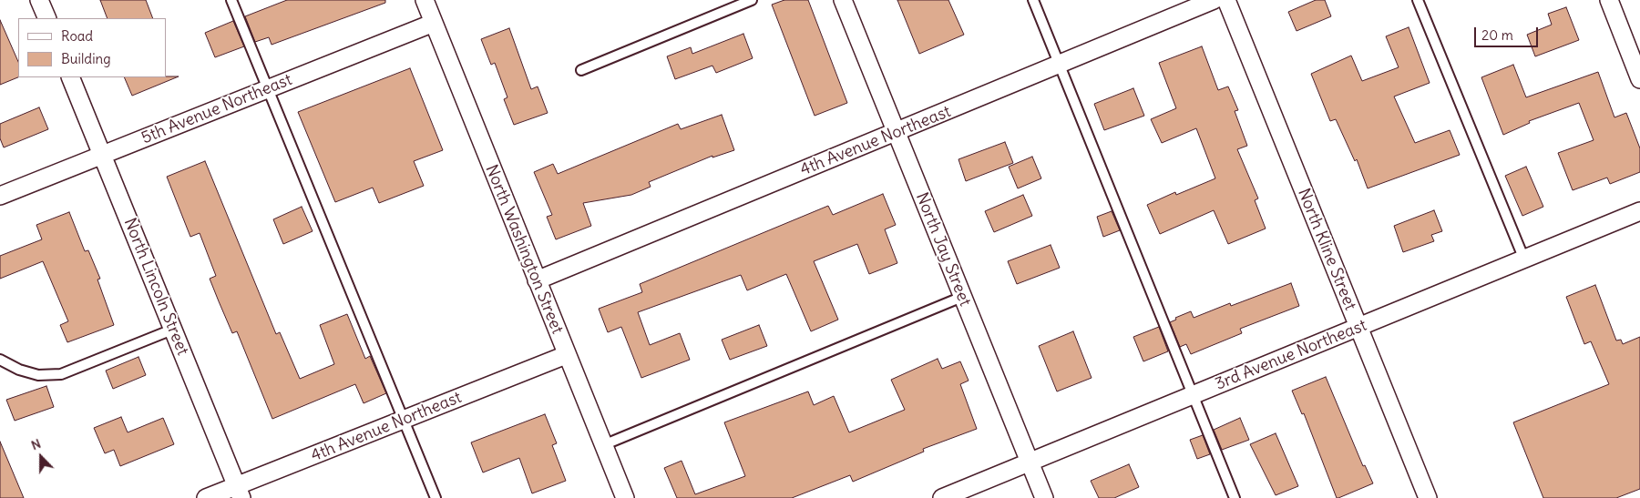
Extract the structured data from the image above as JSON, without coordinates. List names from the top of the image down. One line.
{"streets":{"street":["5th Avenue Northeast","4th Avenue Northeast","North Washington Street","North Jay Street","North Kline Street","North Lincoln Street","3rd Avenue Northeast"]},"crossings":[["5th Avenue Northeast","North Washington Street"],["5th Avenue Northeast","North Lincoln Street"],["4th Avenue Northeast","North Washington Street"],["4th Avenue Northeast","North Jay Street"],["4th Avenue Northeast","North Lincoln Street"],["North Jay Street","3rd Avenue Northeast"],["North Kline Street","3rd Avenue Northeast"]],"legend":["Road","Building"],"scale_bar":"20 m","north":"top"}
